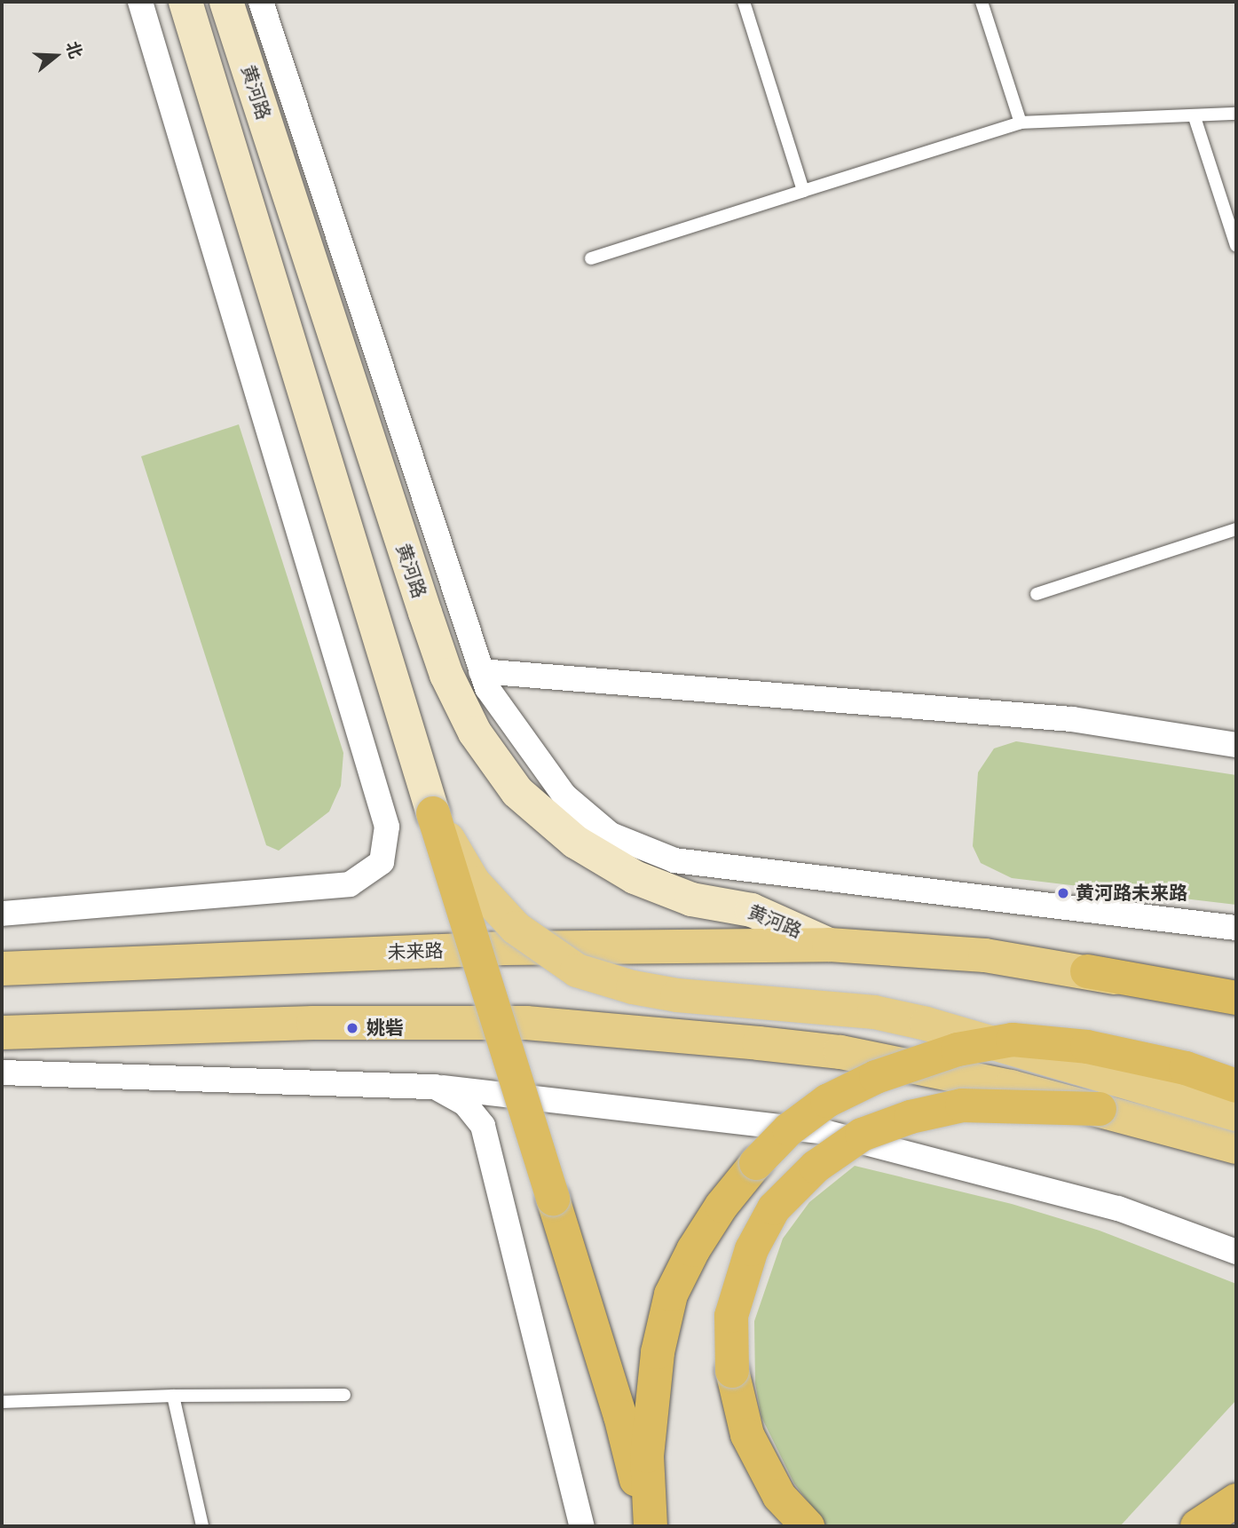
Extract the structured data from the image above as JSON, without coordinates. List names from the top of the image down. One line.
{"streets":{"main road":["黄河路","未来路"]},"crossings":[["黄河路","未来路"]],"places":["黄河路未来路","姚砦"],"north":"right"}
